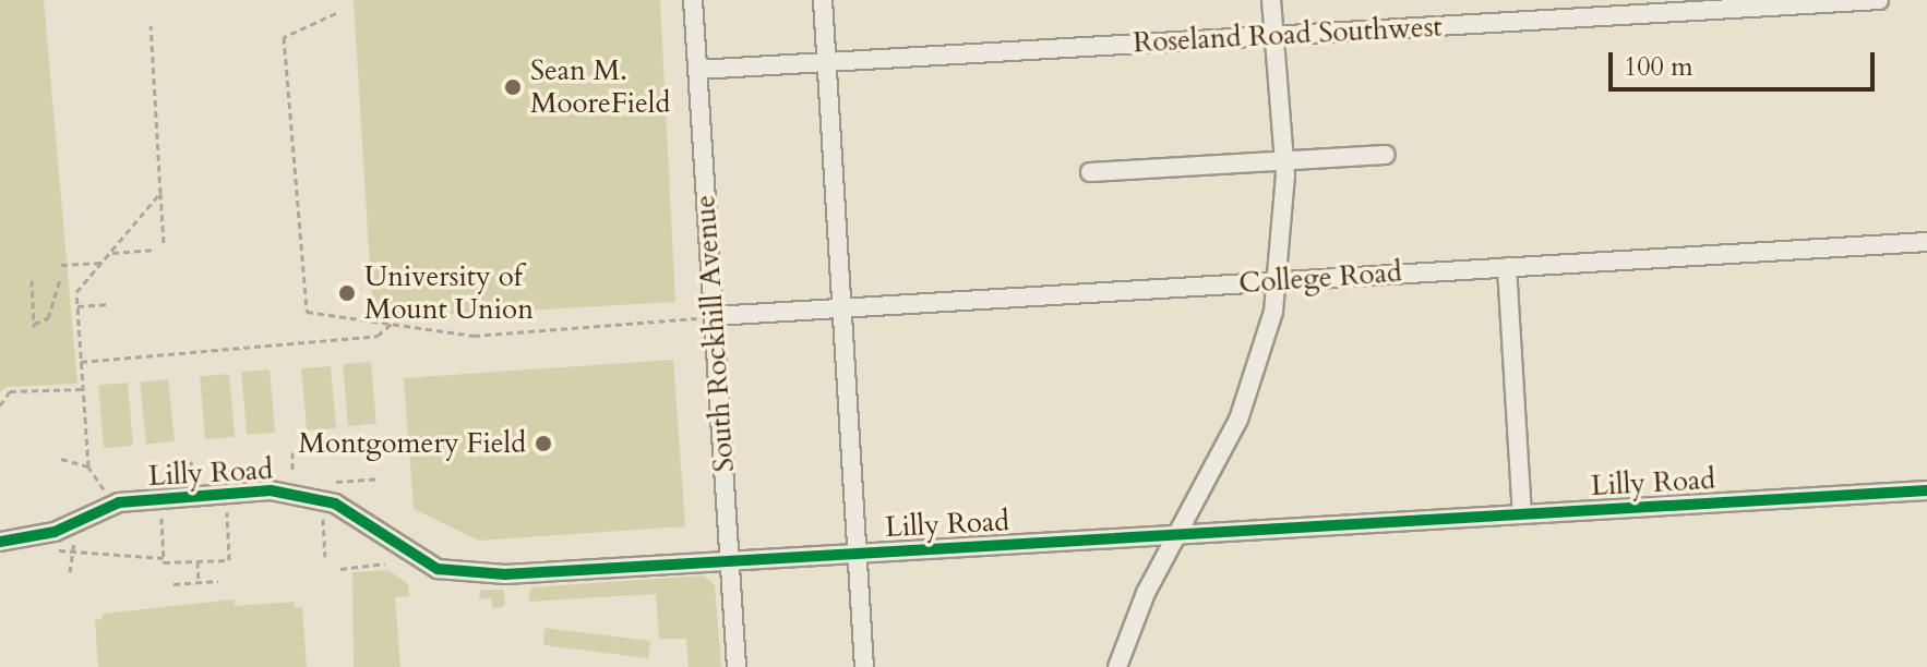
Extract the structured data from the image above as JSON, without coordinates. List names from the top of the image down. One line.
{"streets":{"street":["Roseland Road Southwest","College Road","South Rockhill Avenue","Lilly Road"]},"crossings":[["Roseland Road Southwest","South Rockhill Avenue"],["College Road","South Rockhill Avenue"],["South Rockhill Avenue","Lilly Road"]],"places":["Sean M. MooreField","University of Mount Union","Montgomery Field"],"scale_bar":"100 m"}
